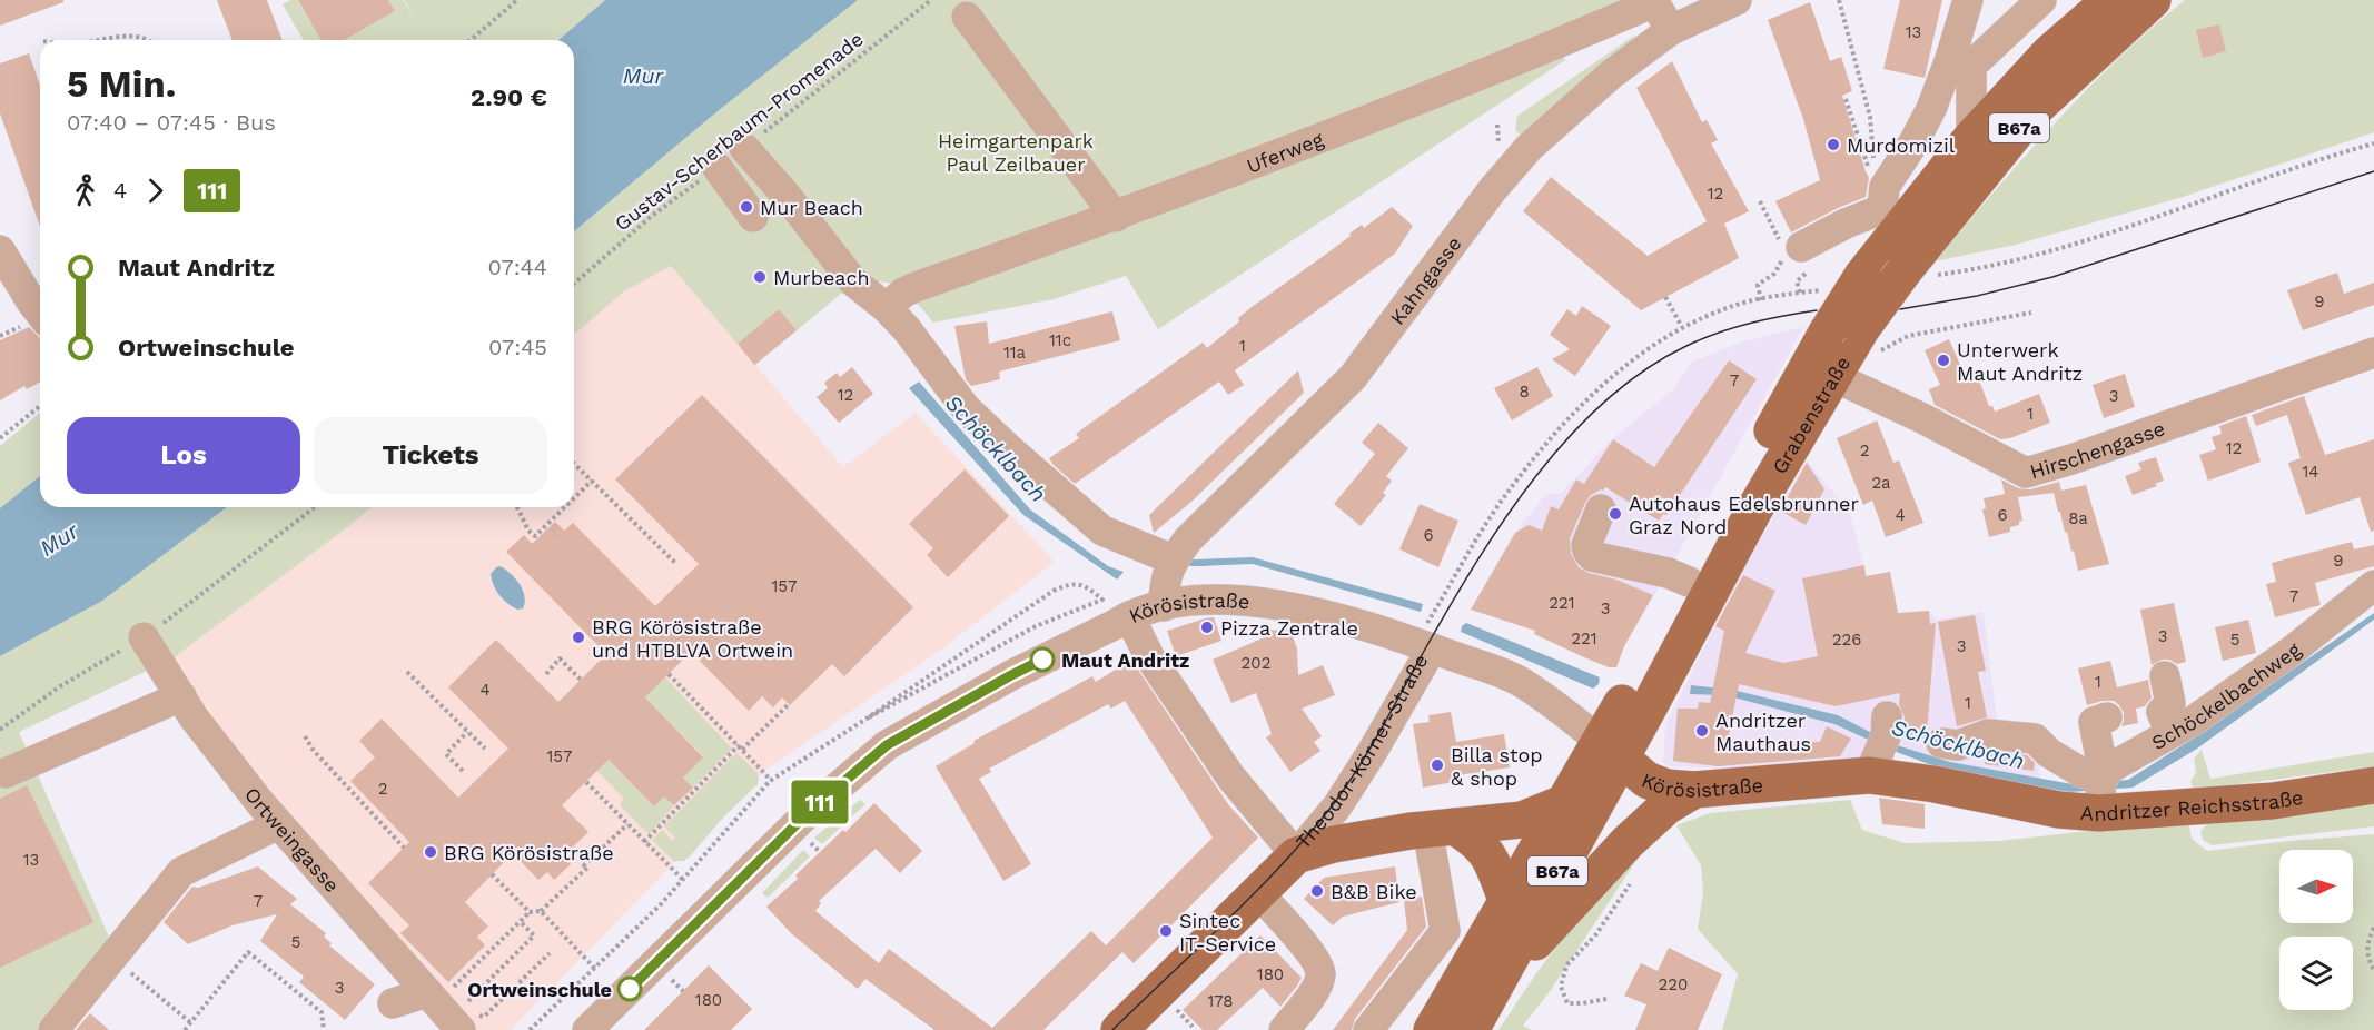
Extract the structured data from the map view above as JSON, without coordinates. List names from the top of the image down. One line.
{"streets":{"main road":["B67a","Grabenstraße","Körösistraße","Theodor-Körner-Straße","Andritzer Reichsstraße"],"street":["Uferweg","Kahngasse","Hirschengasse","Schöckelbachweg","Ortweingasse"],"path":["Gustav-Scherbaum-Promenade"]},"crossings":[["Uferweg","Kahngasse"],["Kahngasse","Körösistraße"],["Grabenstraße","Hirschengasse"],["Grabenstraße","Körösistraße"],["Grabenstraße","Theodor-Körner-Straße"],["Körösistraße","Theodor-Körner-Straße"],["Körösistraße","Andritzer Reichsstraße"],["Schöckelbachweg","Andritzer Reichsstraße"]],"water":["Mur","Schöcklbach"],"parks":["Heimgartenpark Paul Zeilbauer"],"places":["Murdomizil","Mur Beach","Murbeach","Unterwerk Maut Andritz","Autohaus Edelsbrunner Graz Nord","Pizza Zentrale","BRG Körösistraße und HTBLVA Ortwein","Maut Andritz","Andritzer Mauthaus","Billa stop & shop","BRG Körösistraße","B&B Bike","Sintec IT-Service","Ortweinschule"],"lines":["bus line 111"],"house_numbers":["13","12","9","11c","1","11a","7","8","12","3","1","12","2","14","2a","4","6","8a","6","9","157","7","221","3","3","221","226","5","3","202","1","4","1","157","2","13","7","5","180","220","3","180","178"],"north":"right","page":{"on_map":"111","heading":["5 Min.","07:40 – 07:45 · Bus","2.90 €"],"legs":["4","111"],"list":[{"name":"Maut Andritz","value":"07:44"},{"name":"Ortweinschule","value":"07:45"}],"buttons":["Los","Tickets"]}}
